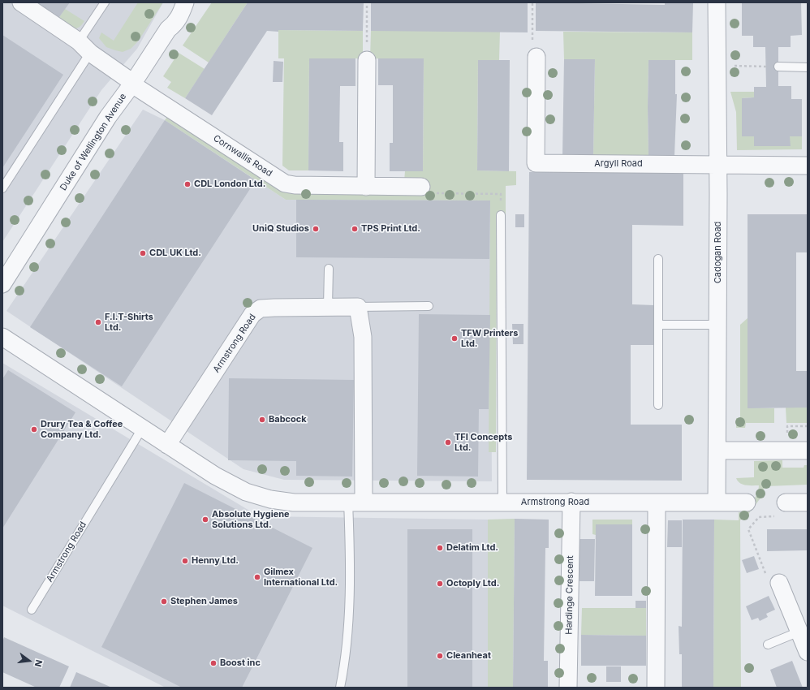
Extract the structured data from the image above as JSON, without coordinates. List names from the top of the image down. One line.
{"streets":{"street":["Duke of Wellington Avenue","Cornwallis Road","Argyll Road","Cadogan Road","Armstrong Road","Hardinge Crescent"]},"crossings":[["Duke of Wellington Avenue","Cornwallis Road"],["Argyll Road","Cadogan Road"],["Cadogan Road","Armstrong Road"],["Armstrong Road","Hardinge Crescent"]],"places":["CDL London Ltd.","UniQ Studios","TPS Print Ltd.","CDL UK Ltd.","F.I.T-Shirts Ltd.","TFW Printers Ltd.","Babcock","Drury Tea & Coffee Company Ltd.","TFI Concepts Ltd.","Absolute Hygiene Solutions Ltd.","Delatim Ltd.","Henny Ltd.","Gilmex International Ltd.","Octoply Ltd.","Stephen James","Cleanheat","Boost inc"],"north":"right"}
